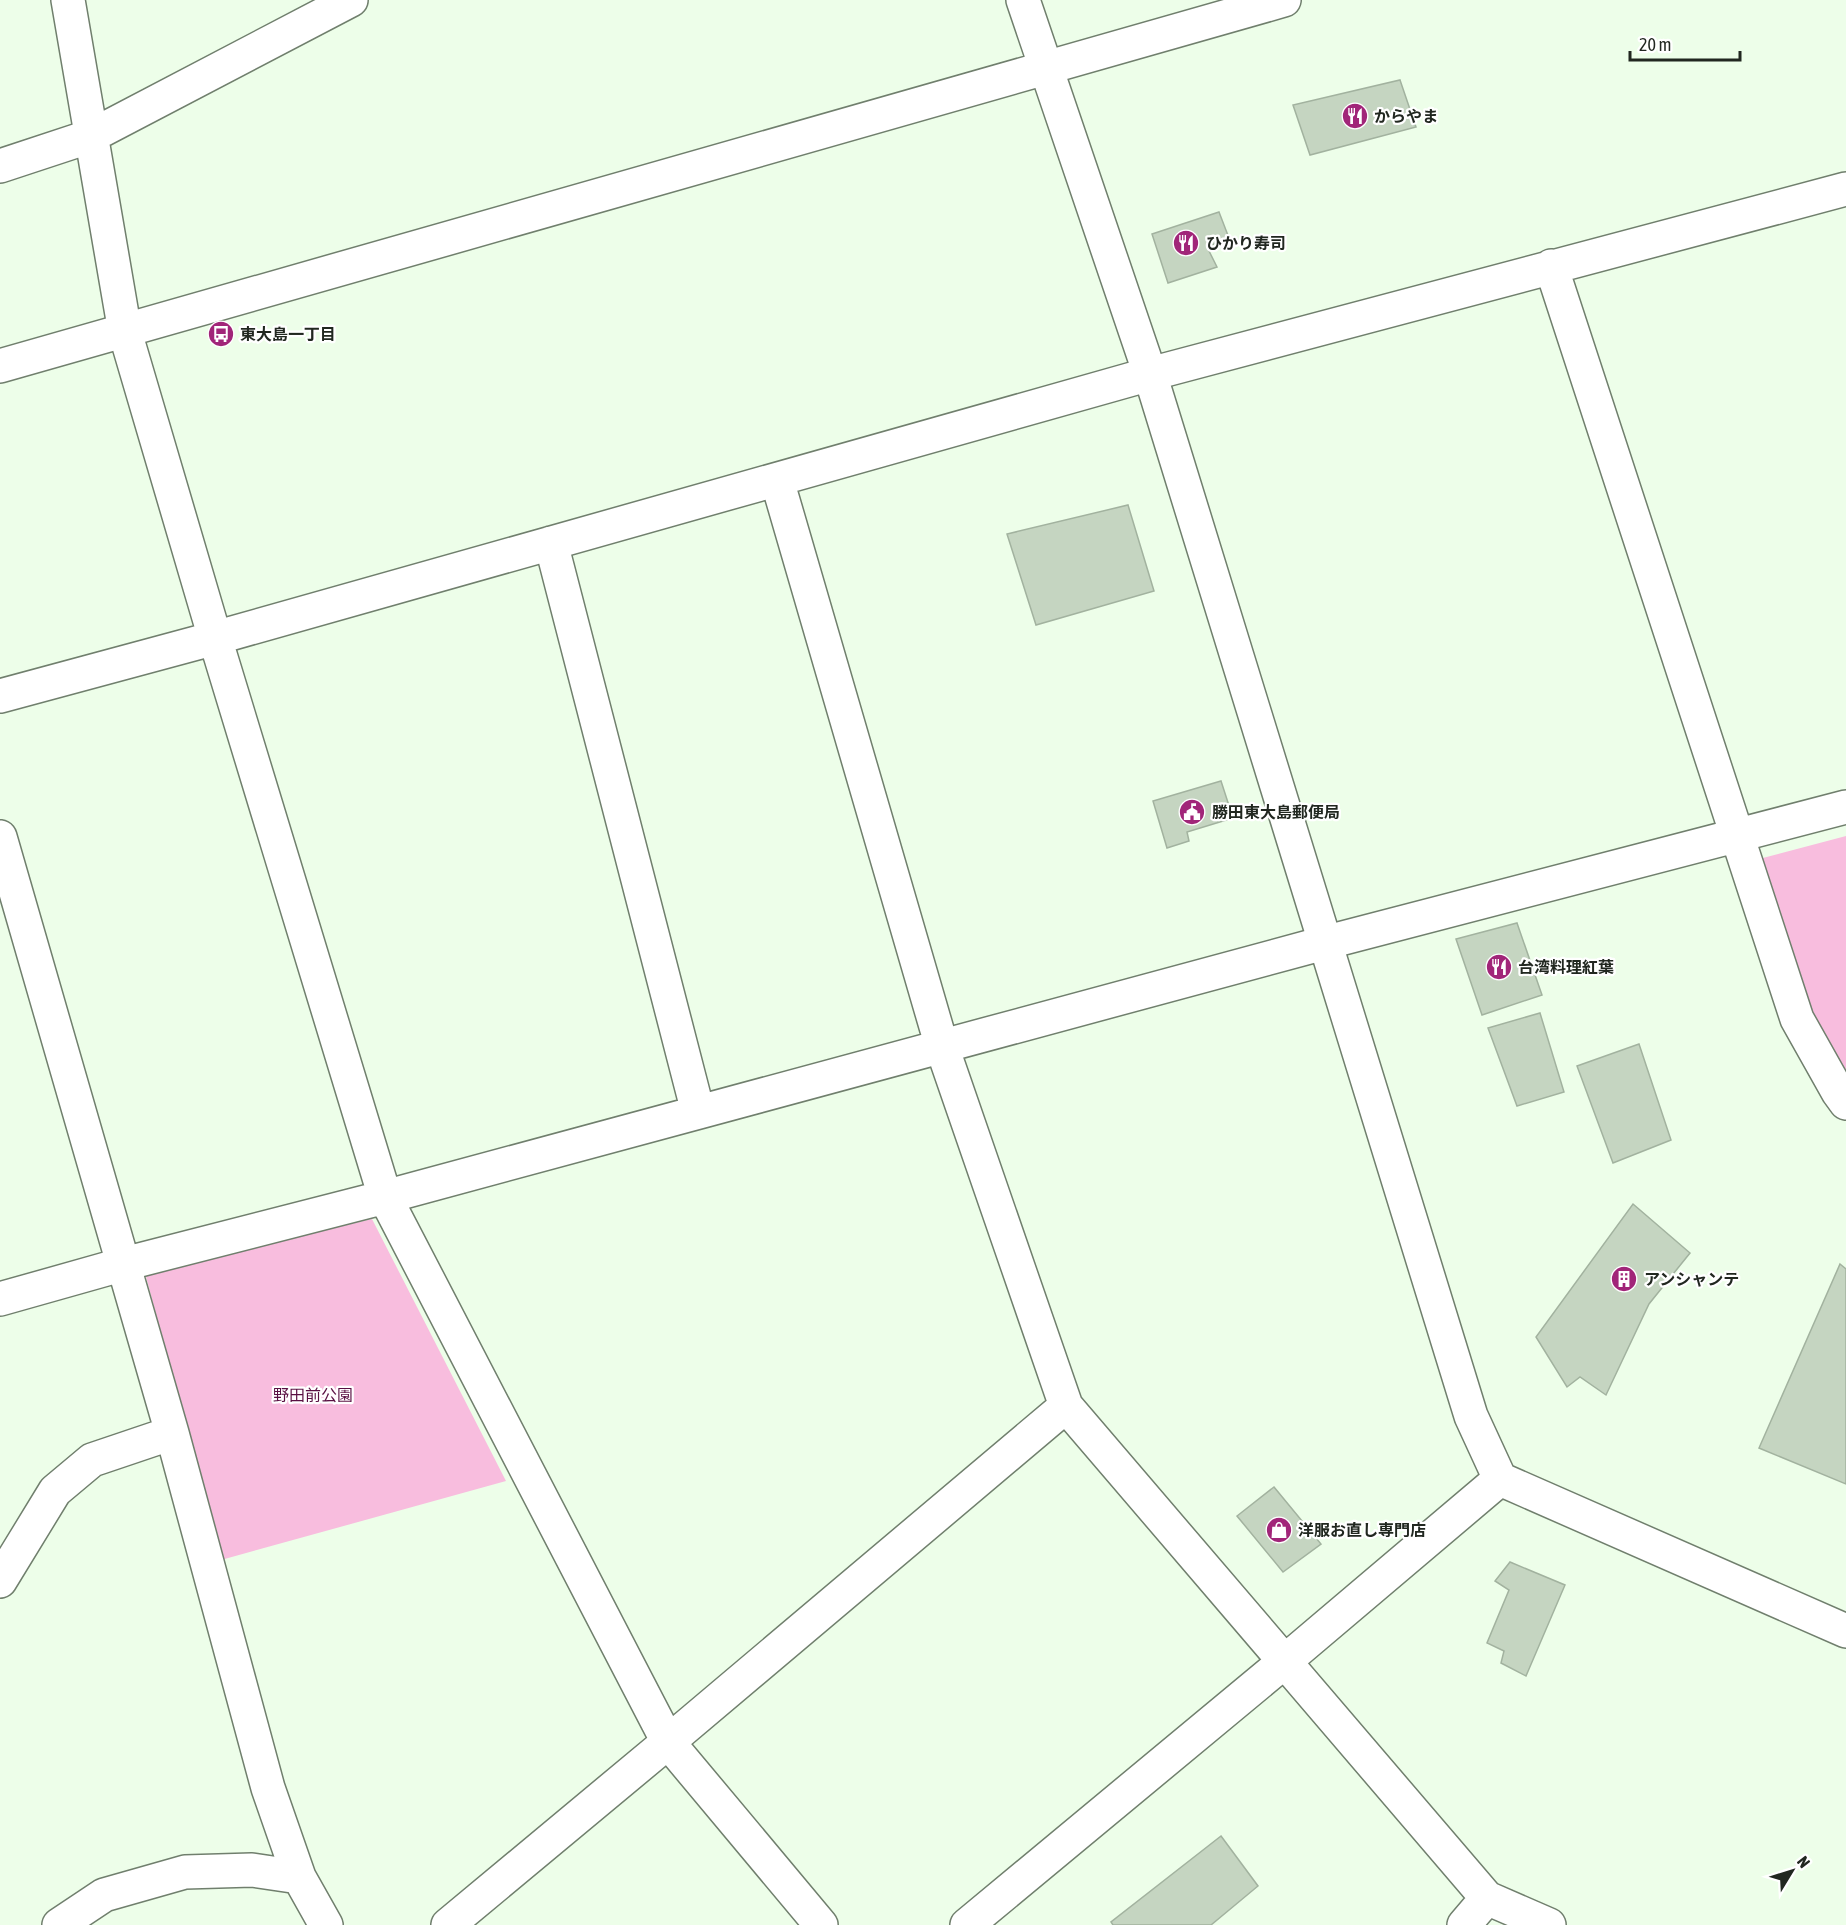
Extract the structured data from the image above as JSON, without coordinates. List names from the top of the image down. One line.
{"parks":["野田前公園"],"places":{"restaurant":["からやま","ひかり寿司","台湾料理紅葉"],"bus stop":["東大島一丁目"],"public building":["勝田東大島郵便局"],"building":["アンシャンテ"],"shop":["洋服お直し専門店"]},"scale_bar":"20 m","north":"top right"}
